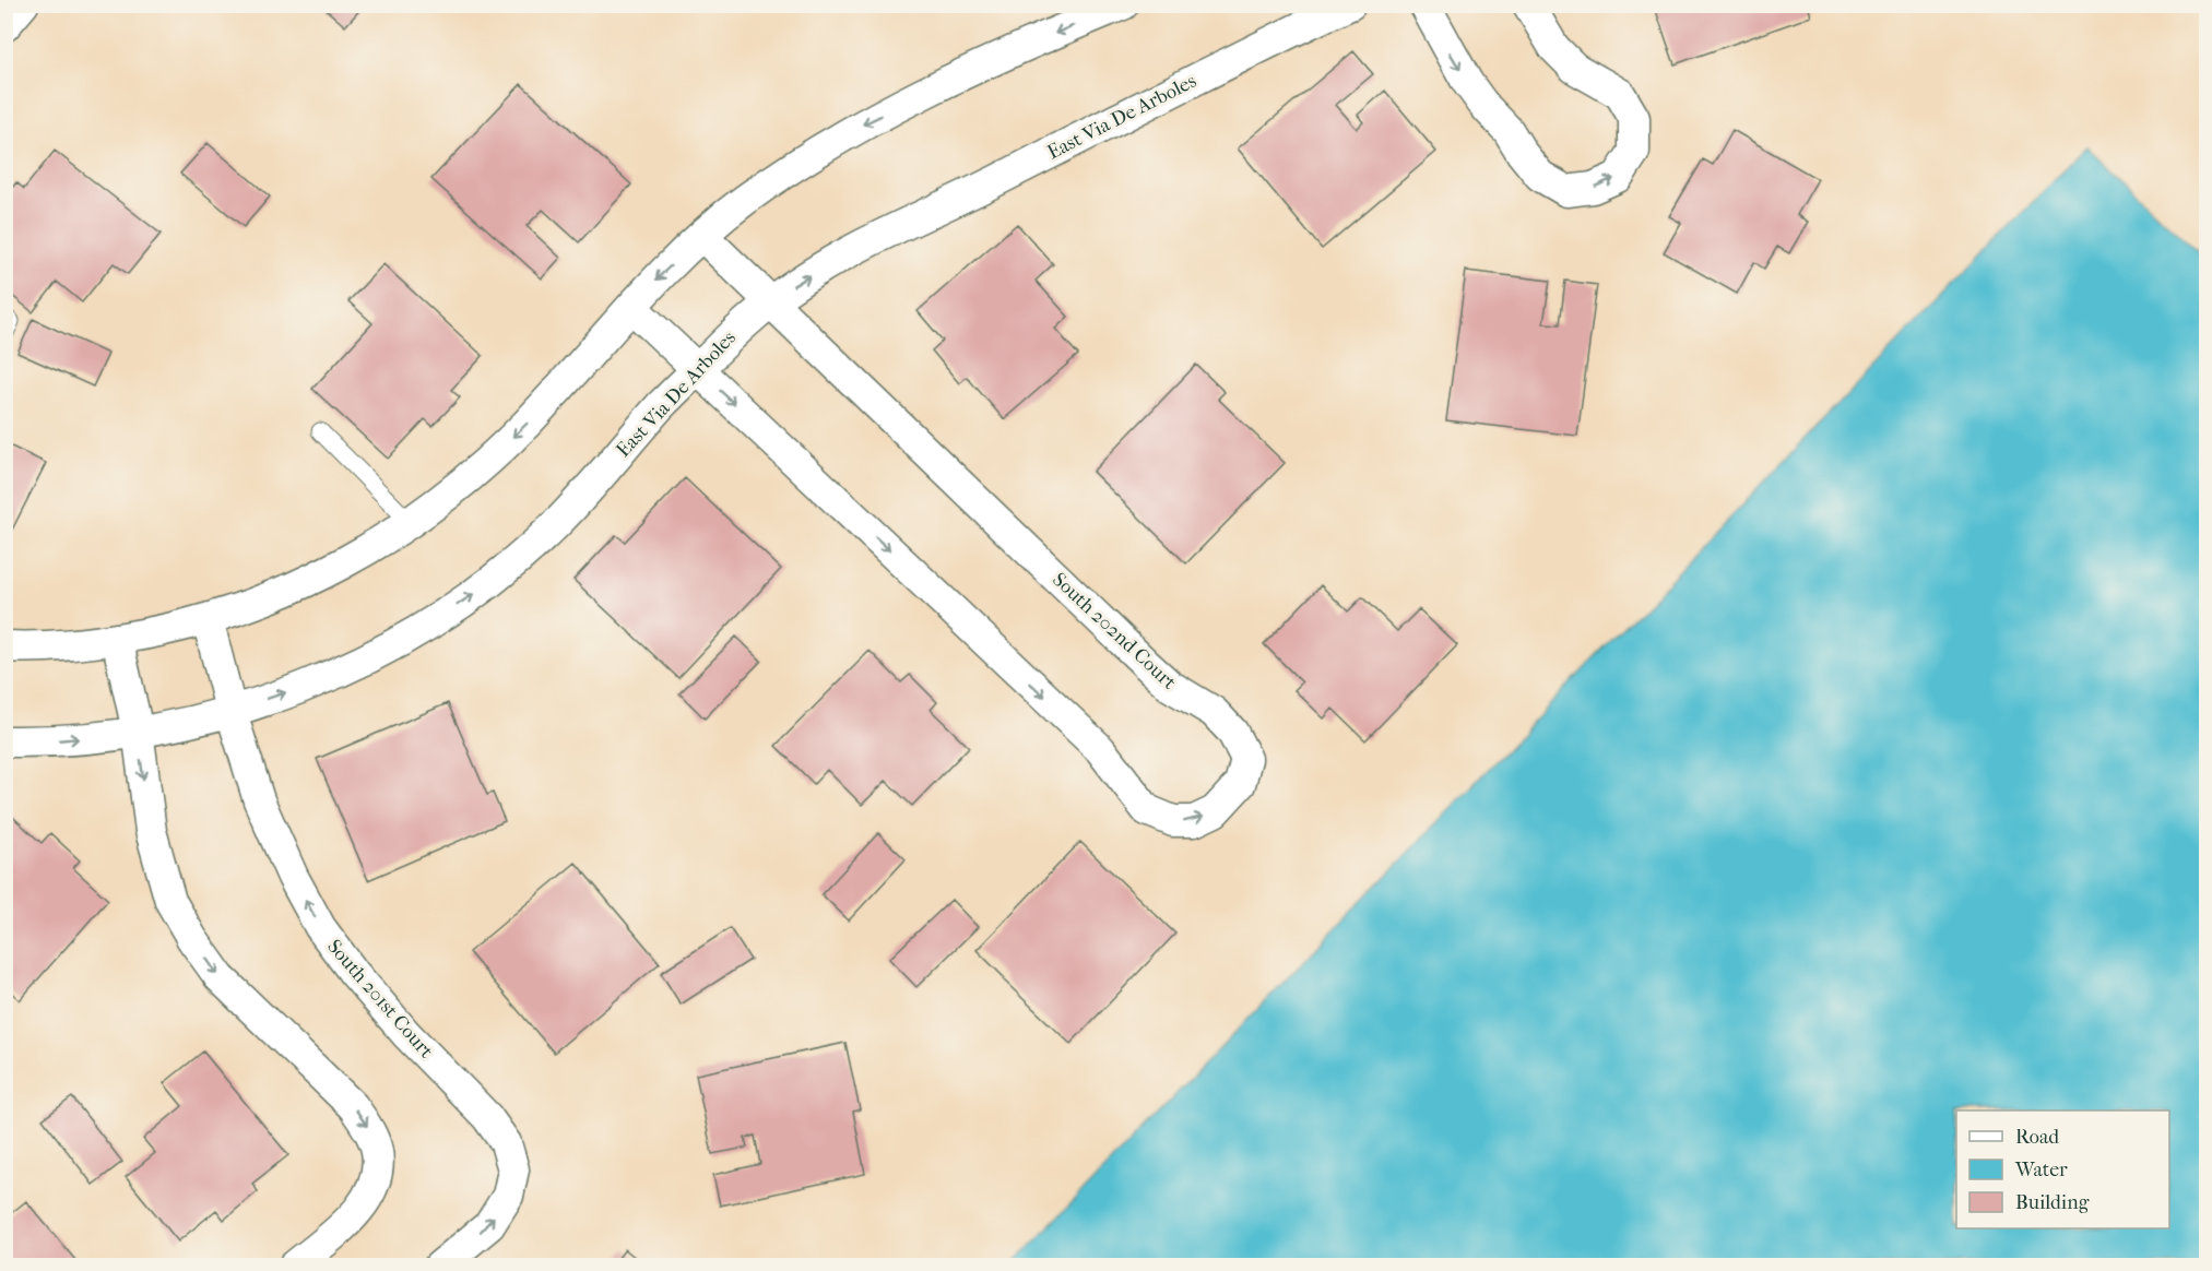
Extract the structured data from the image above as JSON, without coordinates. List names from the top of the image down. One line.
{"streets":{"street":["East Via De Arboles","South 202nd Court","South 201st Court"]},"crossings":[["East Via De Arboles","South 202nd Court"],["East Via De Arboles","South 201st Court"]],"one_way":["South 201st Court"],"legend":["Road","Water","Building"]}
